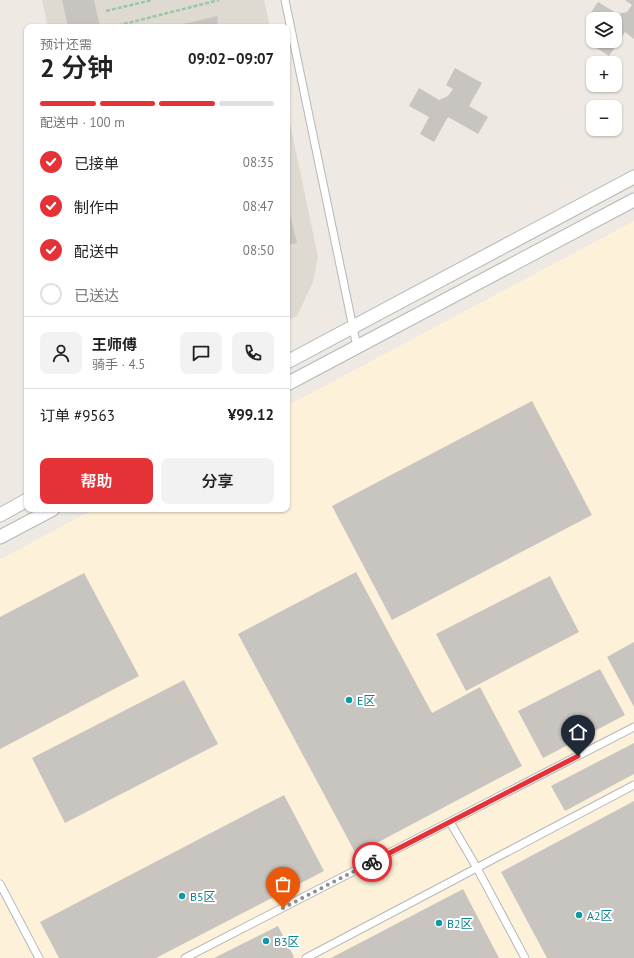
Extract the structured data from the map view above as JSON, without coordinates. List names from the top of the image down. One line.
{"places":["E区","B5区","A2区","B2区","B3区"],"page":{"map_buttons":["+","−"],"heading":["2 分钟","预计还需","09:02–09:07"],"panel":["王师傅","骑手 · 4.5","订单 #9563","¥99.12"],"bar":"配送中 · 100 m","list":[["已接单","08:35"],["制作中","08:47"],["配送中","08:50"],"已送达"],"buttons":["帮助","分享"]}}
